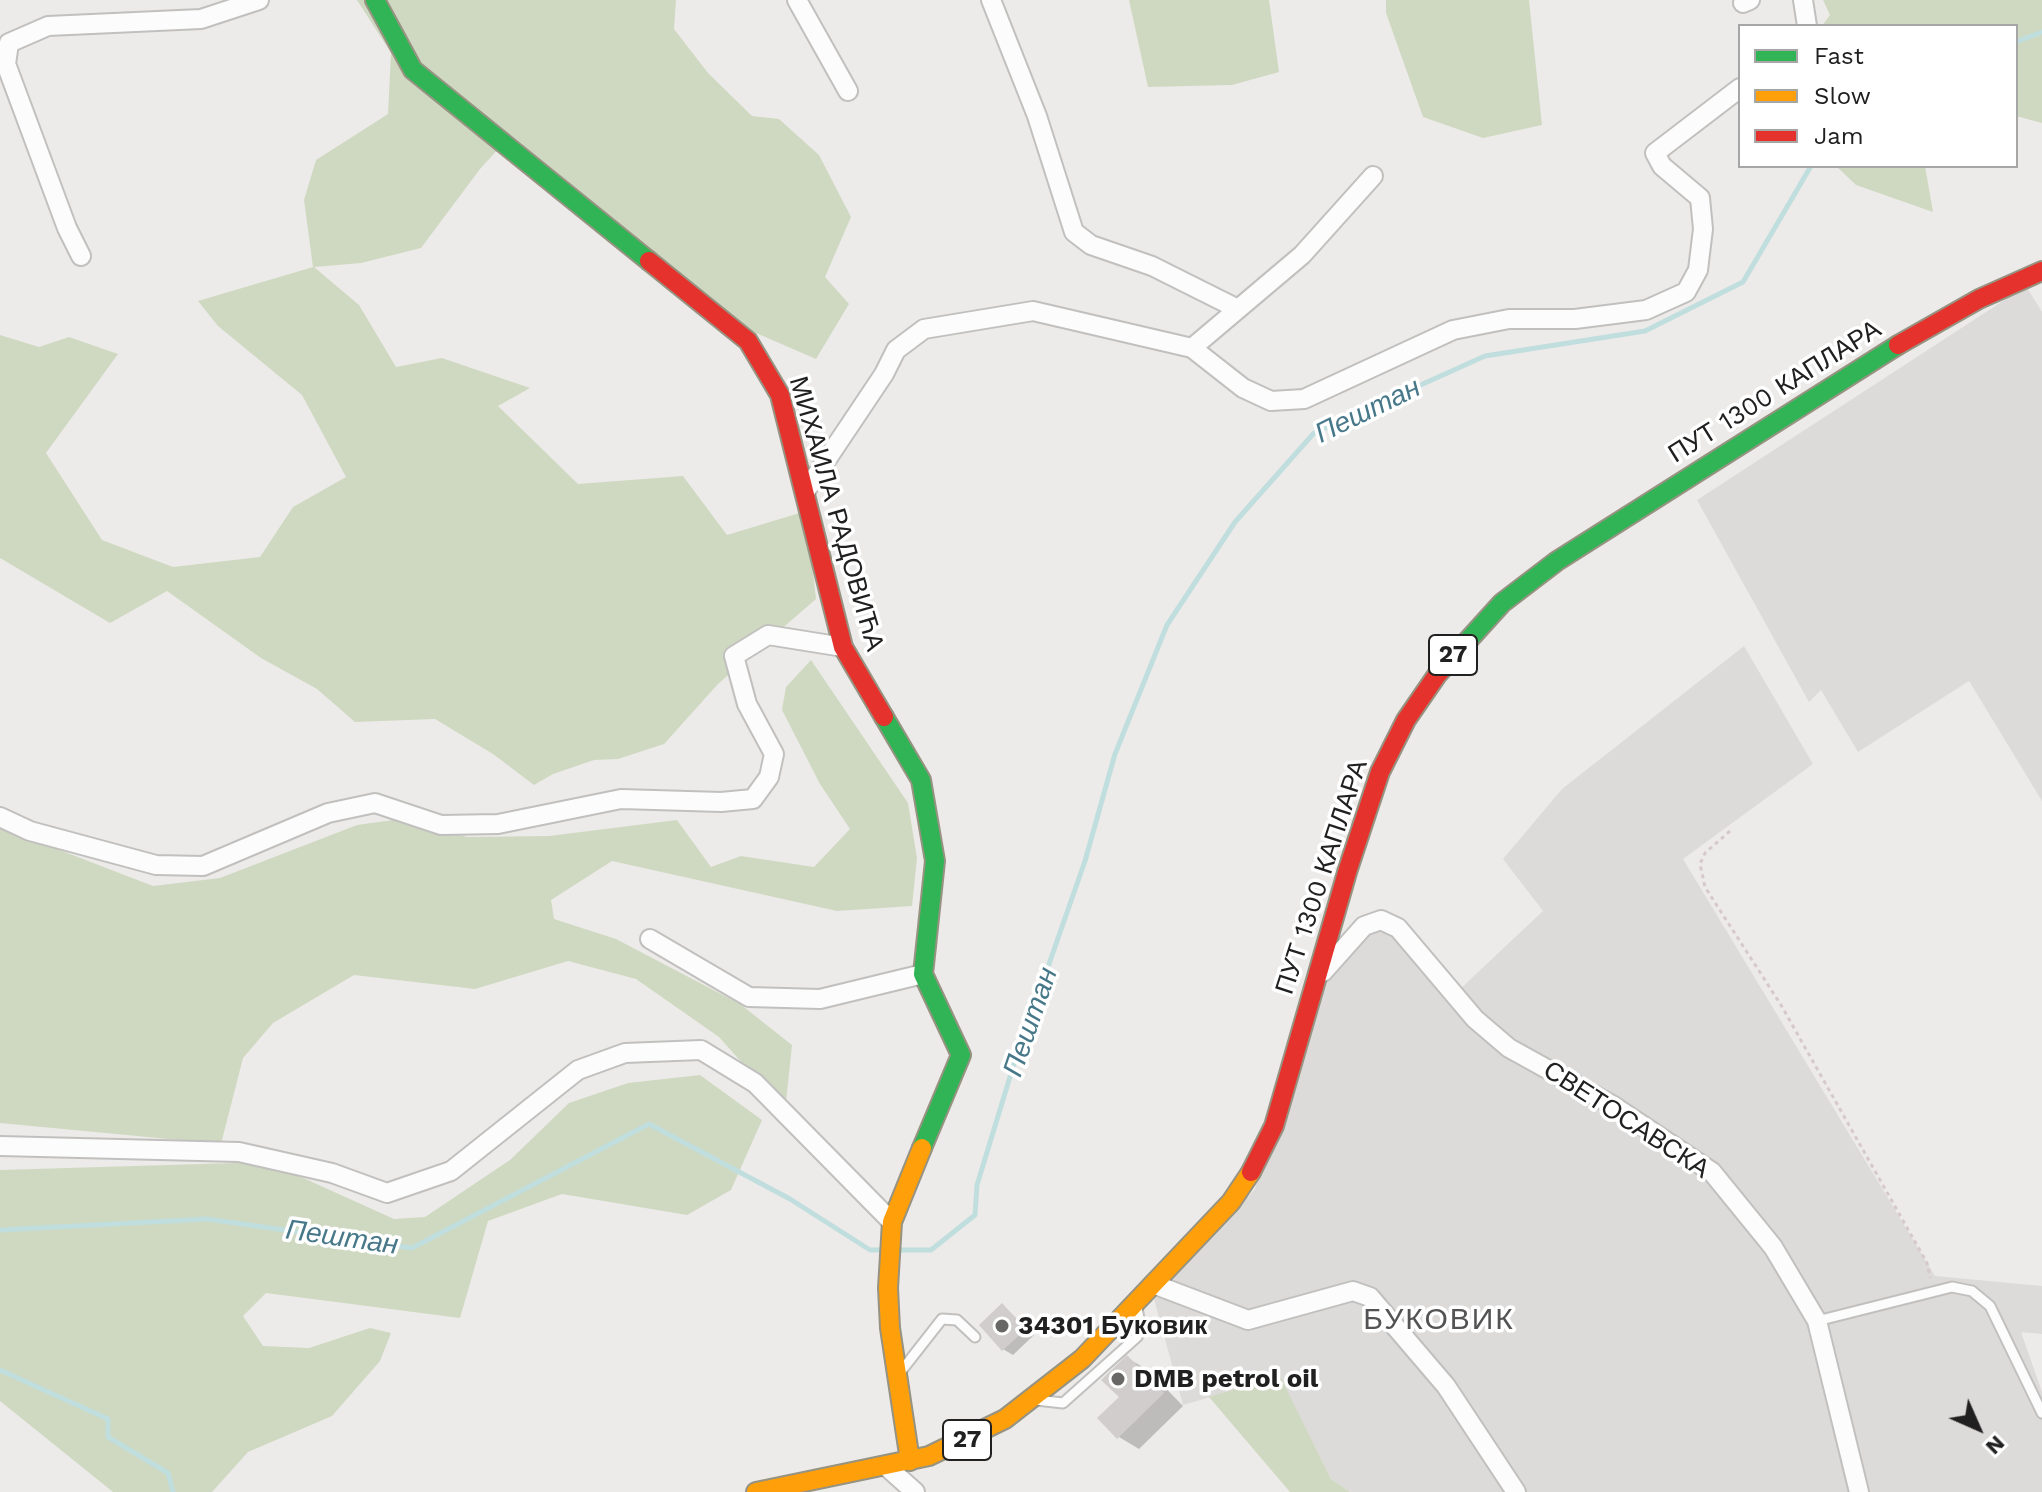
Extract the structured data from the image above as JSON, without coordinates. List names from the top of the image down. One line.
{"streets":{"main road":["ПУТ 1300 КАПЛАРА","МИХАИЛА РАДОВИЋА","27"],"street":["СВЕТОСАВСКА"]},"crossings":[["ПУТ 1300 КАПЛАРА","СВЕТОСАВСКА"]],"districts":["БУКОВИК"],"water":["Пештан"],"places":["34301 Буковик","DMB petrol oil"],"legend":["Fast","Slow","Jam"],"north":"bottom right"}
